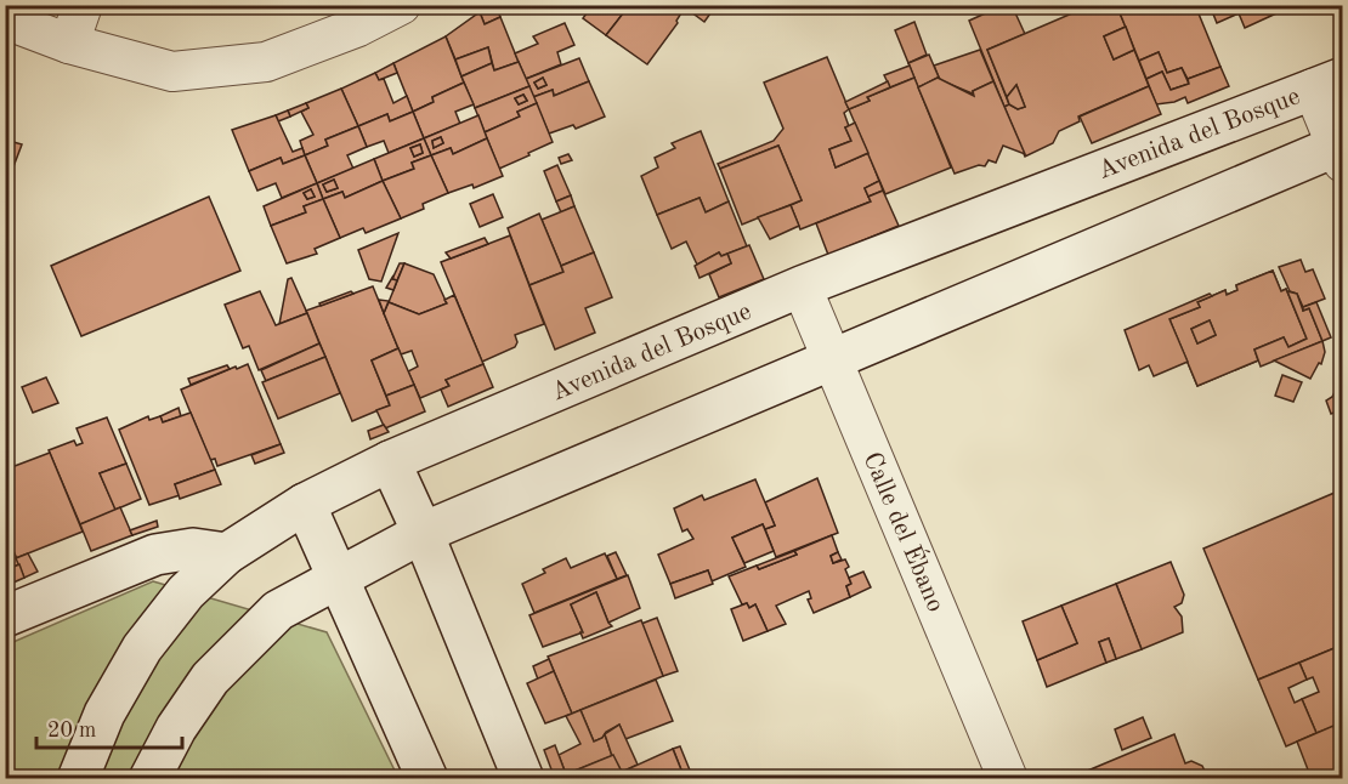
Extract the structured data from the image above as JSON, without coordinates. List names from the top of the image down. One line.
{"streets":{"street":["Avenida del Bosque","Calle del Ébano"]},"crossings":[["Avenida del Bosque","Calle del Ébano"]],"scale_bar":"20 m"}
